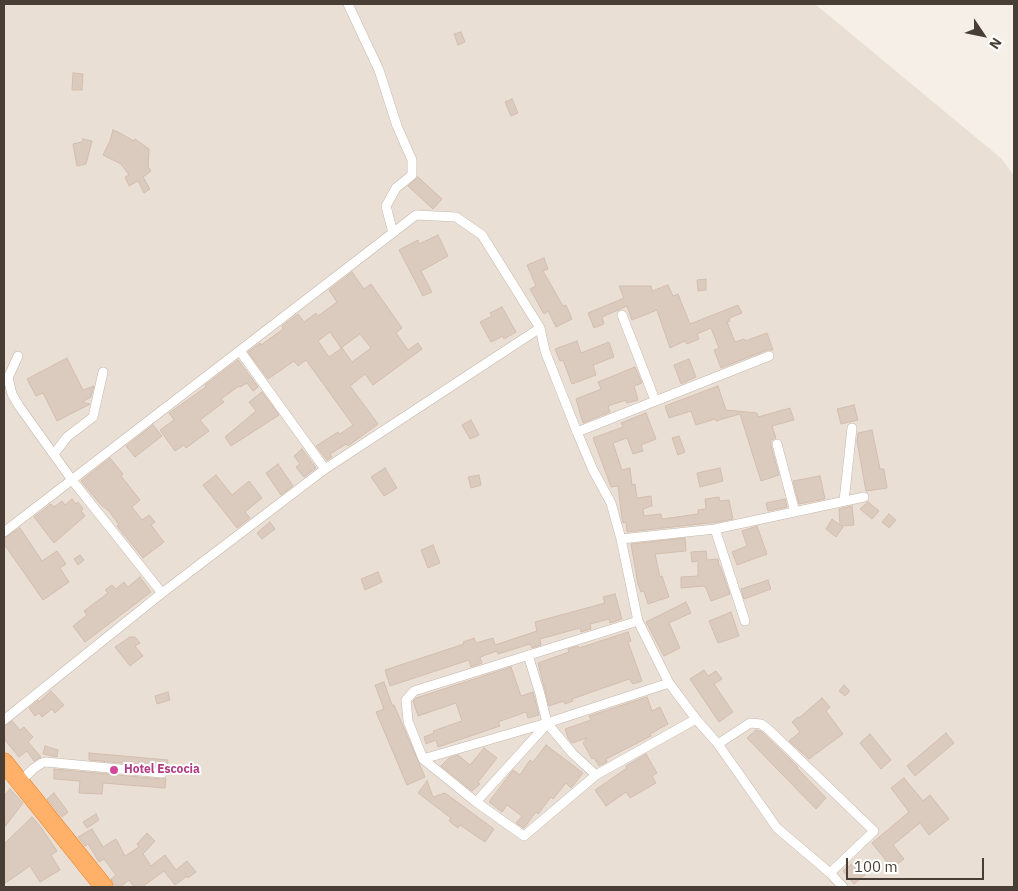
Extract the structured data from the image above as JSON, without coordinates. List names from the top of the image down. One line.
{"places":["Hotel Escocia"],"scale_bar":"100 m","north":"bottom right"}
